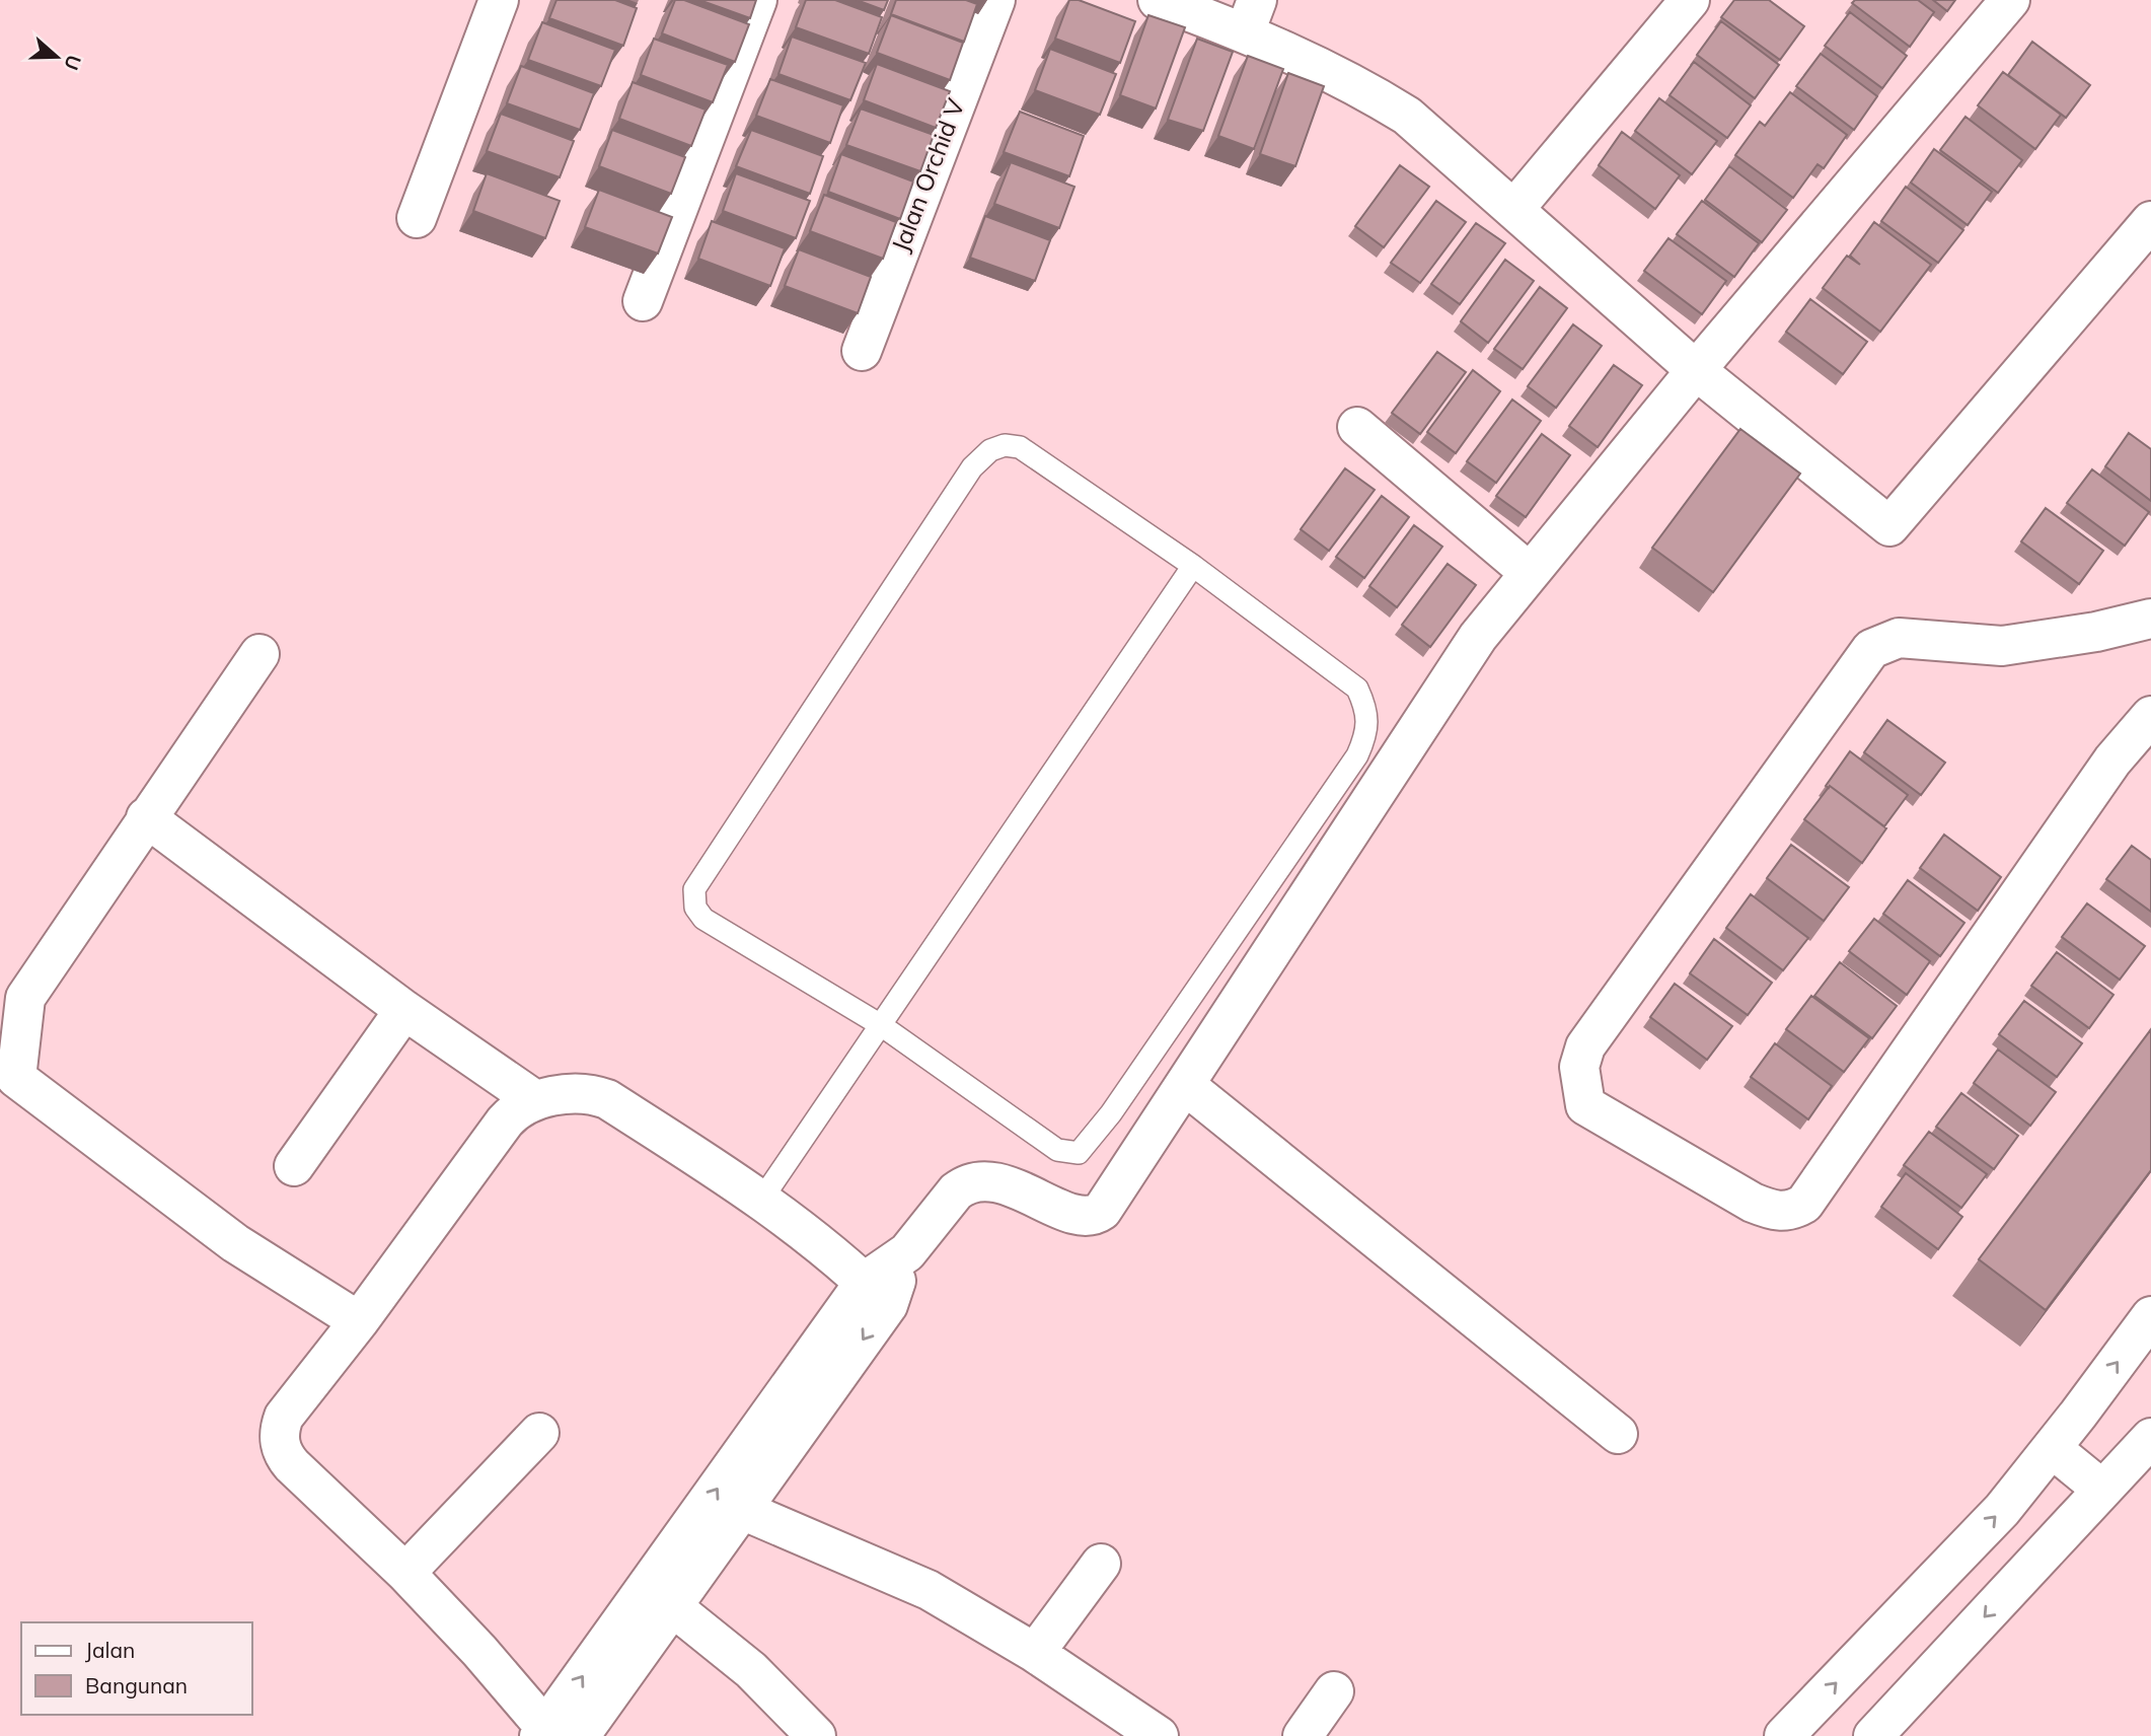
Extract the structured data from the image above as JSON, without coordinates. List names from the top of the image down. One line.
{"streets":{"street":["Jalan Orchid V"]},"legend":["Jalan","Bangunan"],"north":"right"}
